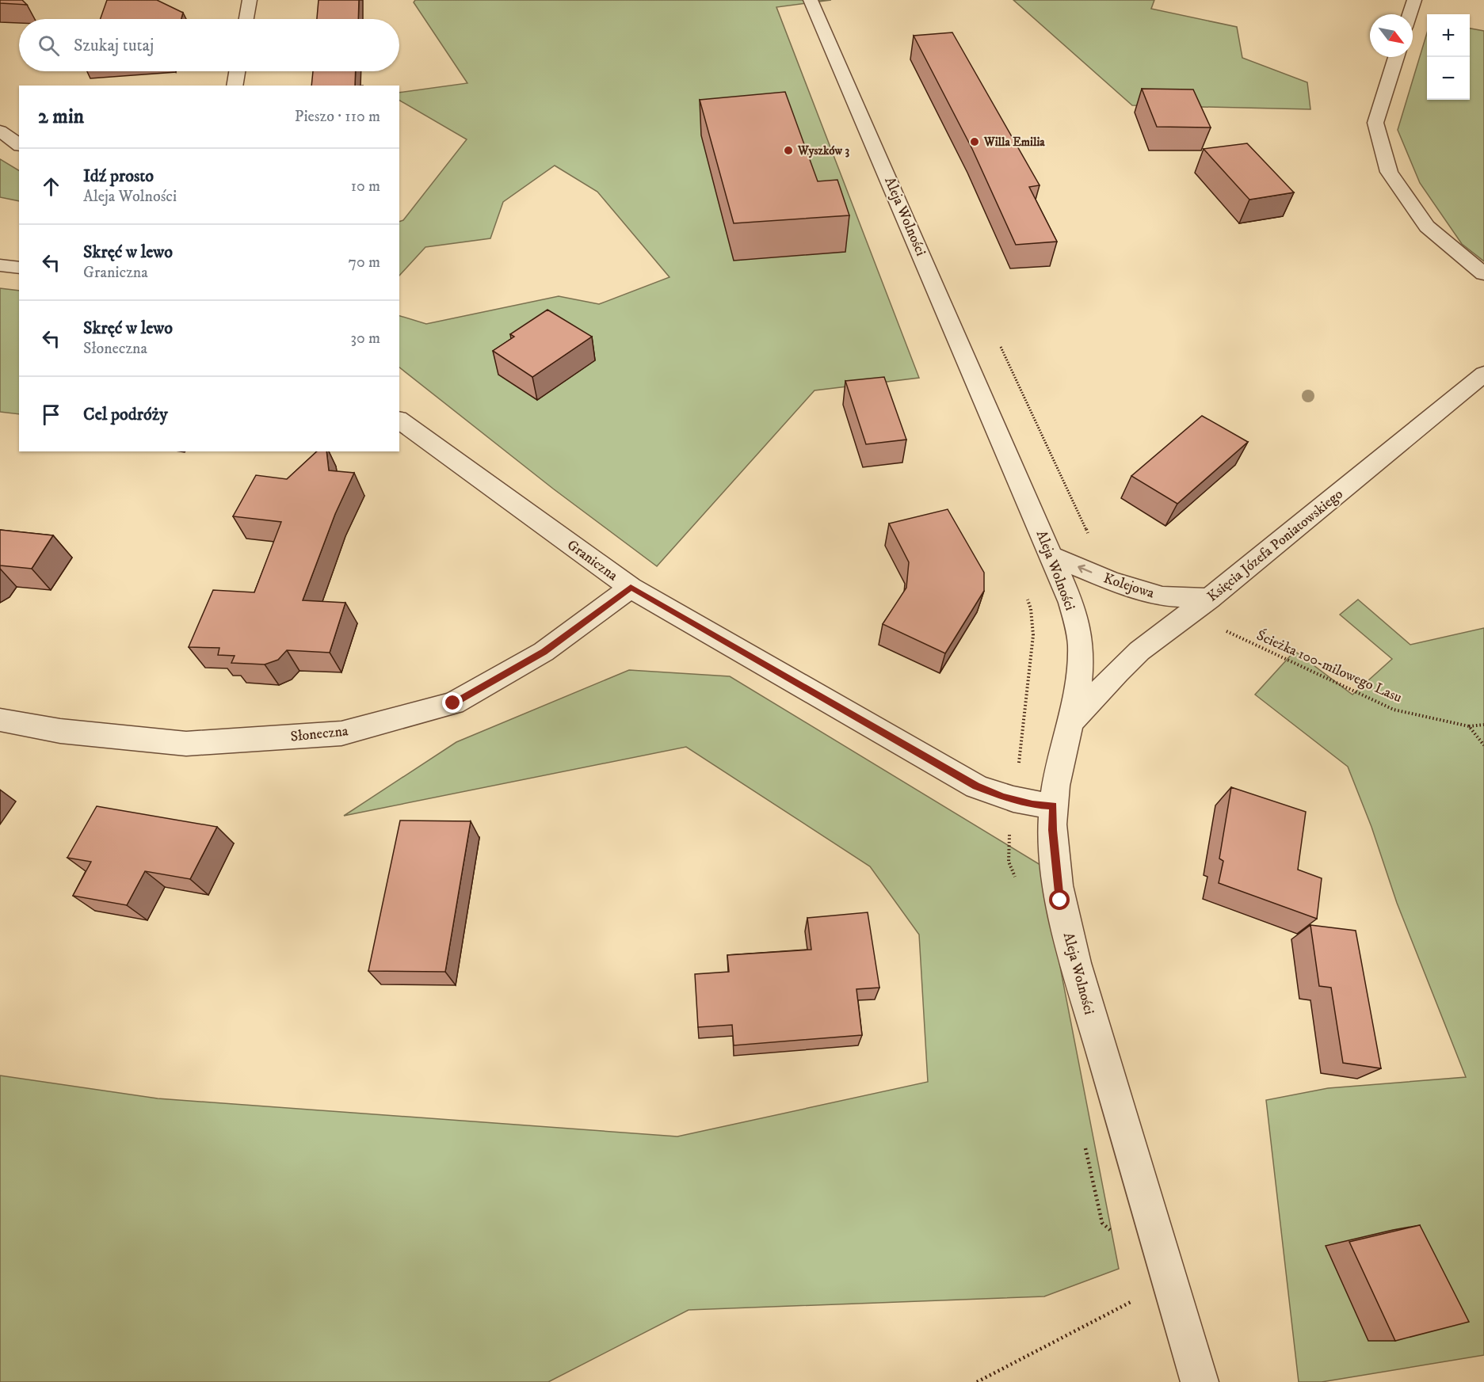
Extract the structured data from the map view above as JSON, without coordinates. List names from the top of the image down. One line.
{"streets":{"street":["Aleja Wolności","Księcia Józefa Poniatowskiego","Graniczna","Kolejowa","Słoneczna"],"path":["Ścieżka 100-milowego Lasu"]},"crossings":[["Aleja Wolności","Księcia Józefa Poniatowskiego"],["Aleja Wolności","Graniczna"],["Aleja Wolności","Kolejowa"],["Księcia Józefa Poniatowskiego","Kolejowa"],["Księcia Józefa Poniatowskiego","Ścieżka 100-milowego Lasu"],["Graniczna","Słoneczna"]],"one_way":["Kolejowa"],"places":["Willa Emilia","Wyszków 3"],"north":"bottom right","page":{"map_buttons":["+","−"],"search":"Szukaj tutaj","heading":["2 min","Pieszo · 110 m"],"list":[["Idź prosto","Aleja Wolności","10 m"],["Skręć w lewo","Graniczna","70 m"],["Skręć w lewo","Słoneczna","30 m"],"Cel podróży"]}}
